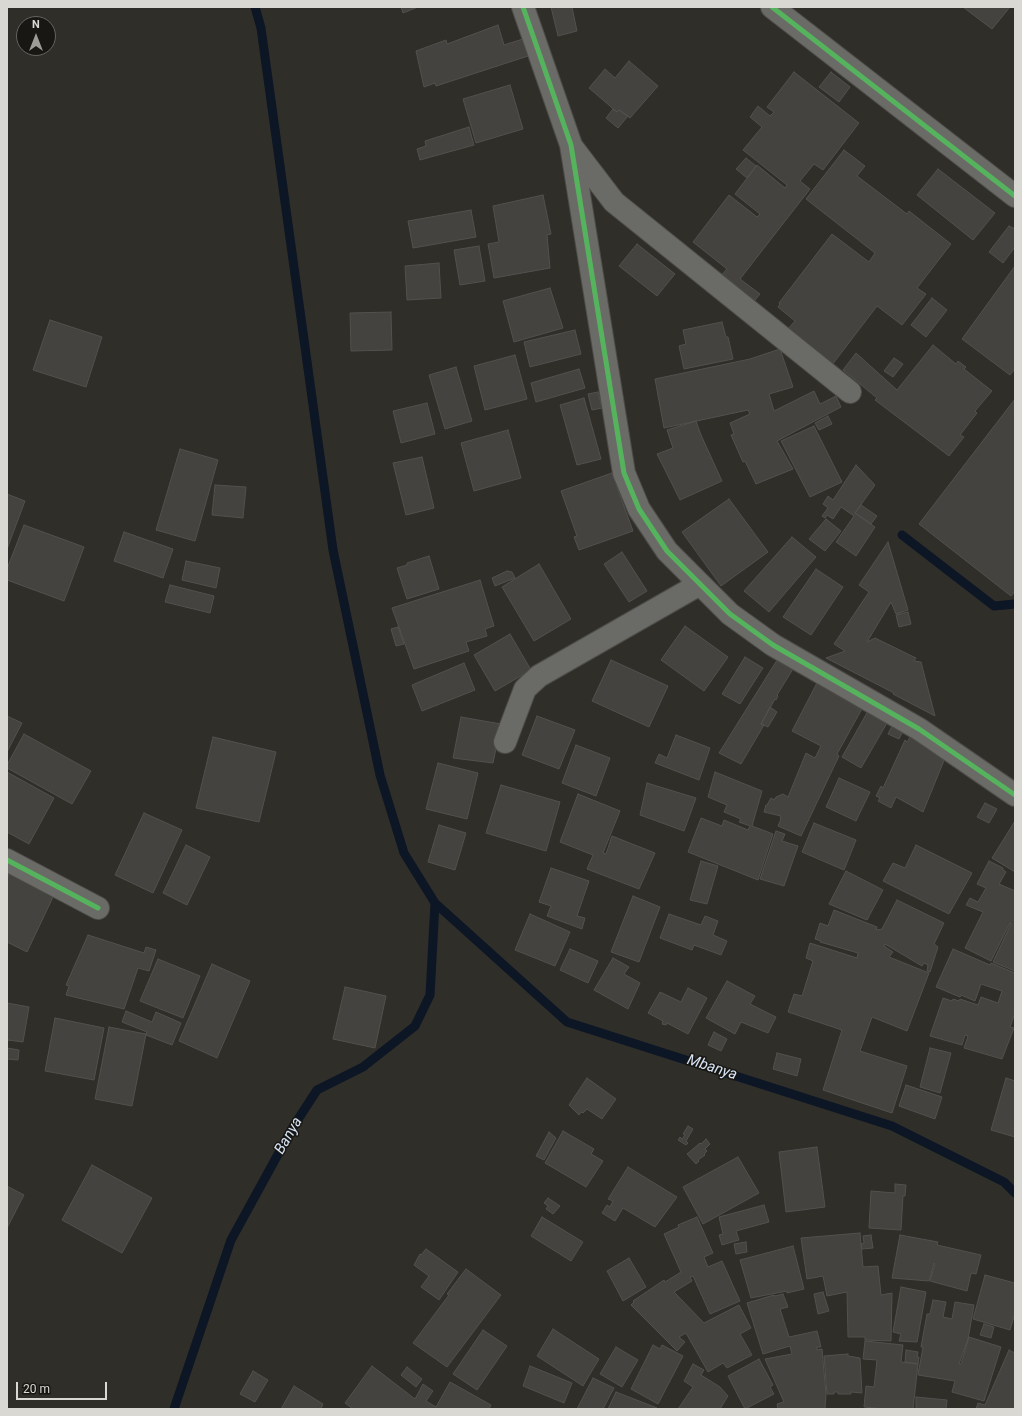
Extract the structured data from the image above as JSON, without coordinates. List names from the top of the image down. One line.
{"water":["Mbanya","Banya"],"scale_bar":"20 m","north":"top"}
